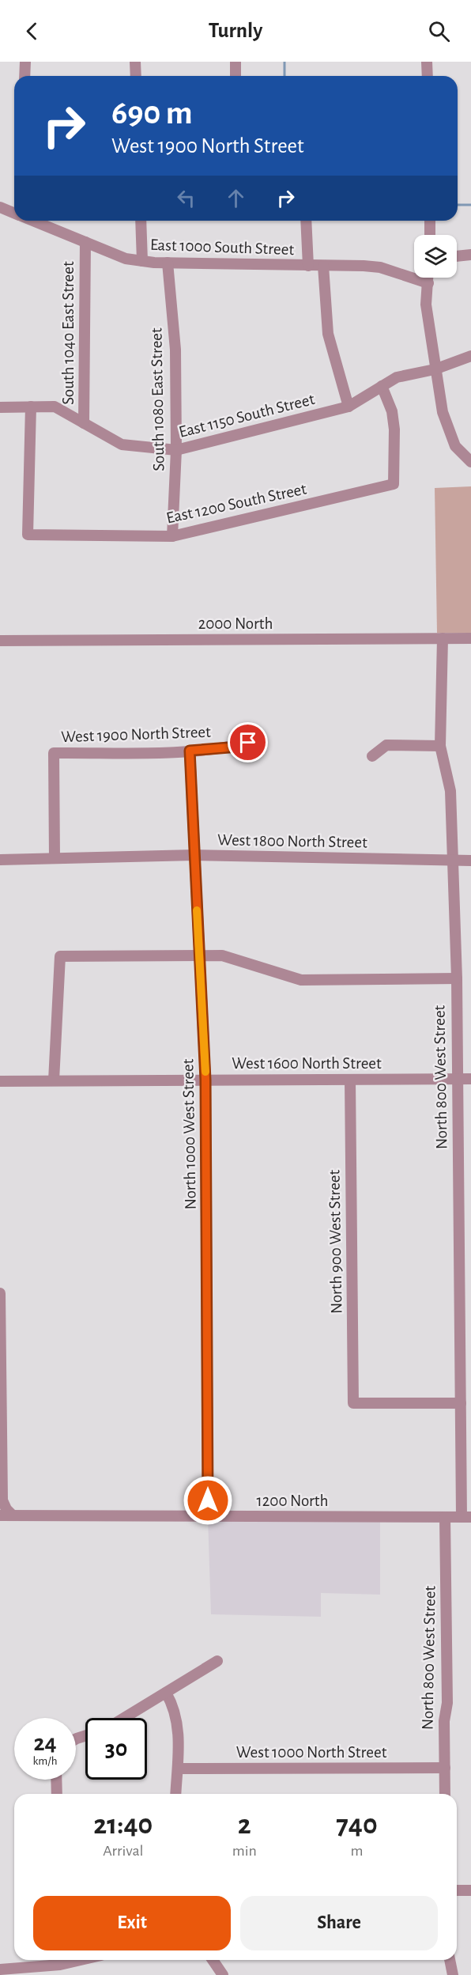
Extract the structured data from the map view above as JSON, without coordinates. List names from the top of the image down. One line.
{"streets":{"street":["East 1000 South Street","South 1040 East Street","South 1080 East Street","East 1150 South Street","East 1200 South Street","2000 North","West 1900 North Street","West 1800 North Street","West 1600 North Street","North 800 West Street","North 1000 West Street","North 900 West Street","1200 North","West 1000 North Street"]},"crossings":[["East 1000 South Street","South 1040 East Street"],["East 1000 South Street","South 1080 East Street"],["South 1040 East Street","East 1150 South Street"],["South 1080 East Street","East 1150 South Street"],["South 1080 East Street","East 1200 South Street"],["East 1150 South Street","East 1200 South Street"],["2000 North","North 800 West Street"],["West 1900 North Street","West 1800 North Street"],["West 1900 North Street","North 1000 West Street"],["West 1800 North Street","North 800 West Street"],["West 1800 North Street","North 1000 West Street"],["West 1600 North Street","North 800 West Street"],["West 1600 North Street","North 1000 West Street"],["West 1600 North Street","North 900 West Street"],["North 800 West Street","North 900 West Street"],["North 800 West Street","1200 North"],["North 800 West Street","West 1000 North Street"],["North 1000 West Street","1200 North"]],"page":{"header":"Turnly","turn":["690 m","West 1900 North Street"],"speed":"24 km/h","limit":"30","eta":["21:40","Arrival","2","min","740","m"],"buttons":["Exit","Share"]}}
